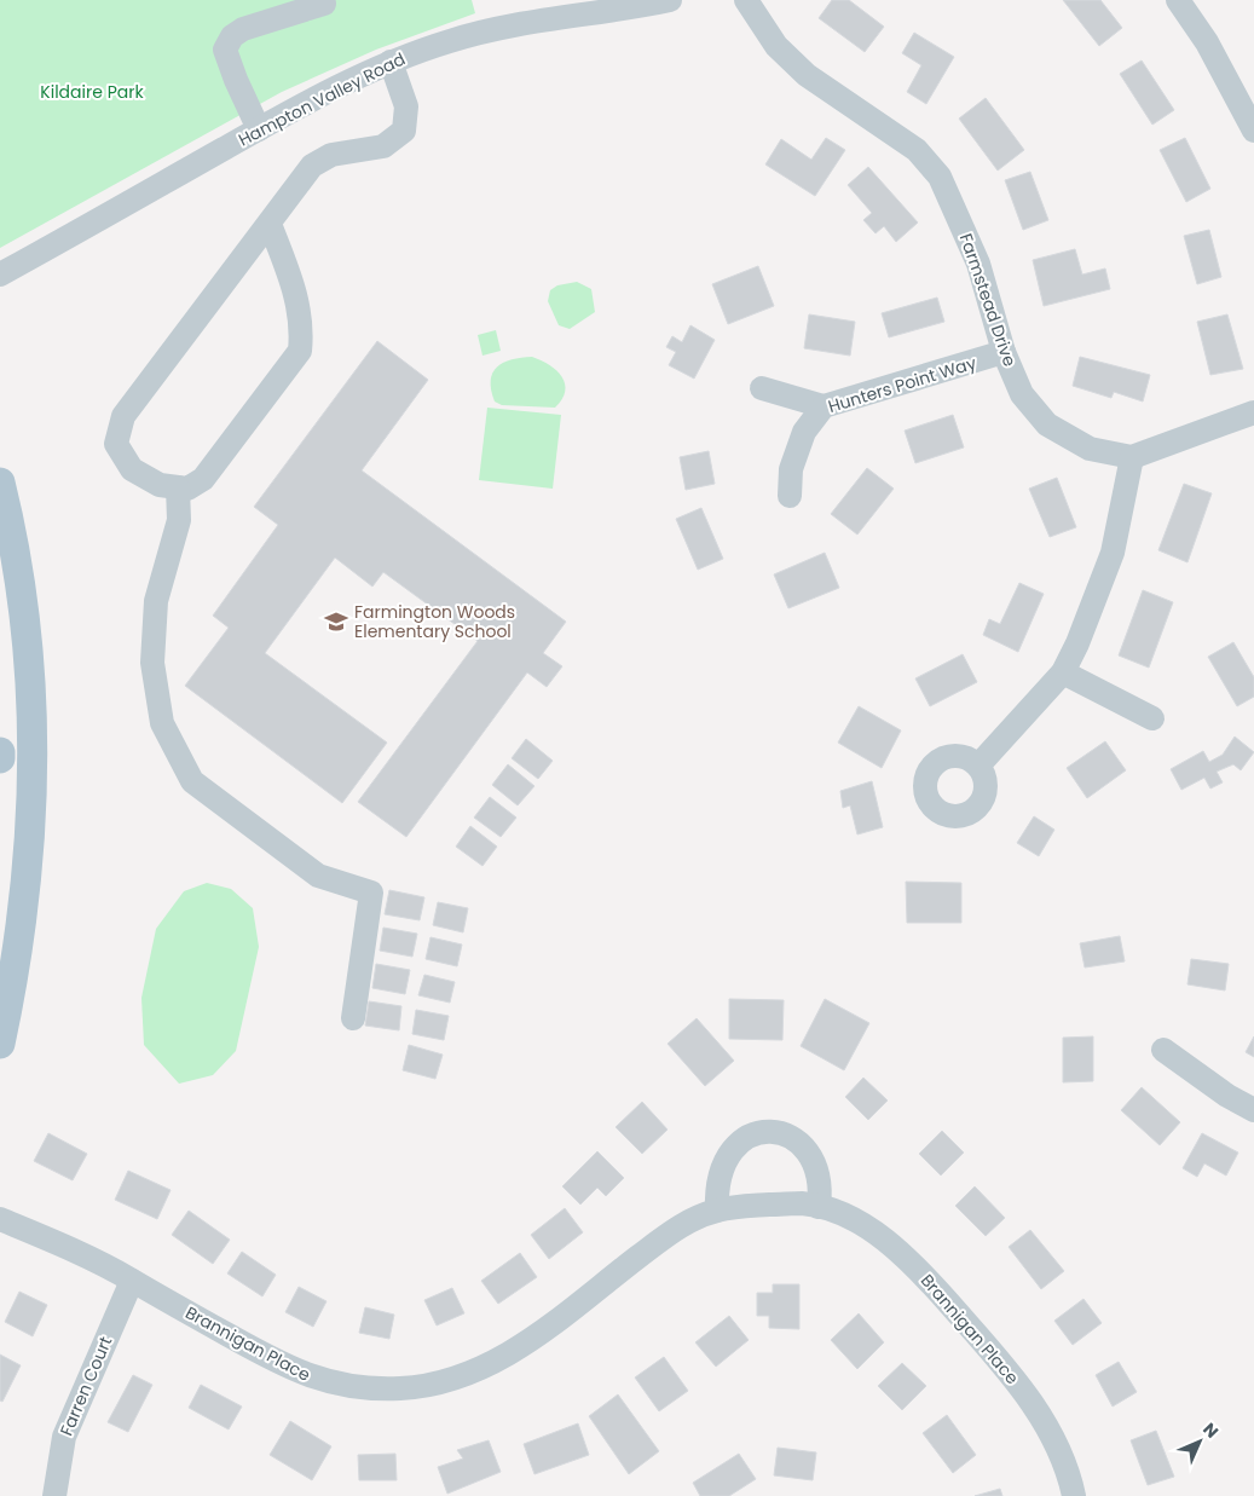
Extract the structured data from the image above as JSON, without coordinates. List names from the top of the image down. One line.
{"streets":{"street":["Hampton Valley Road","Farmstead Drive","Hunters Point Way","Brannigan Place","Farren Court"]},"crossings":[["Farmstead Drive","Hunters Point Way"],["Brannigan Place","Farren Court"]],"parks":["Kildaire Park"],"places":{"school or university":["Farmington Woods Elementary School"]},"north":"top right"}
